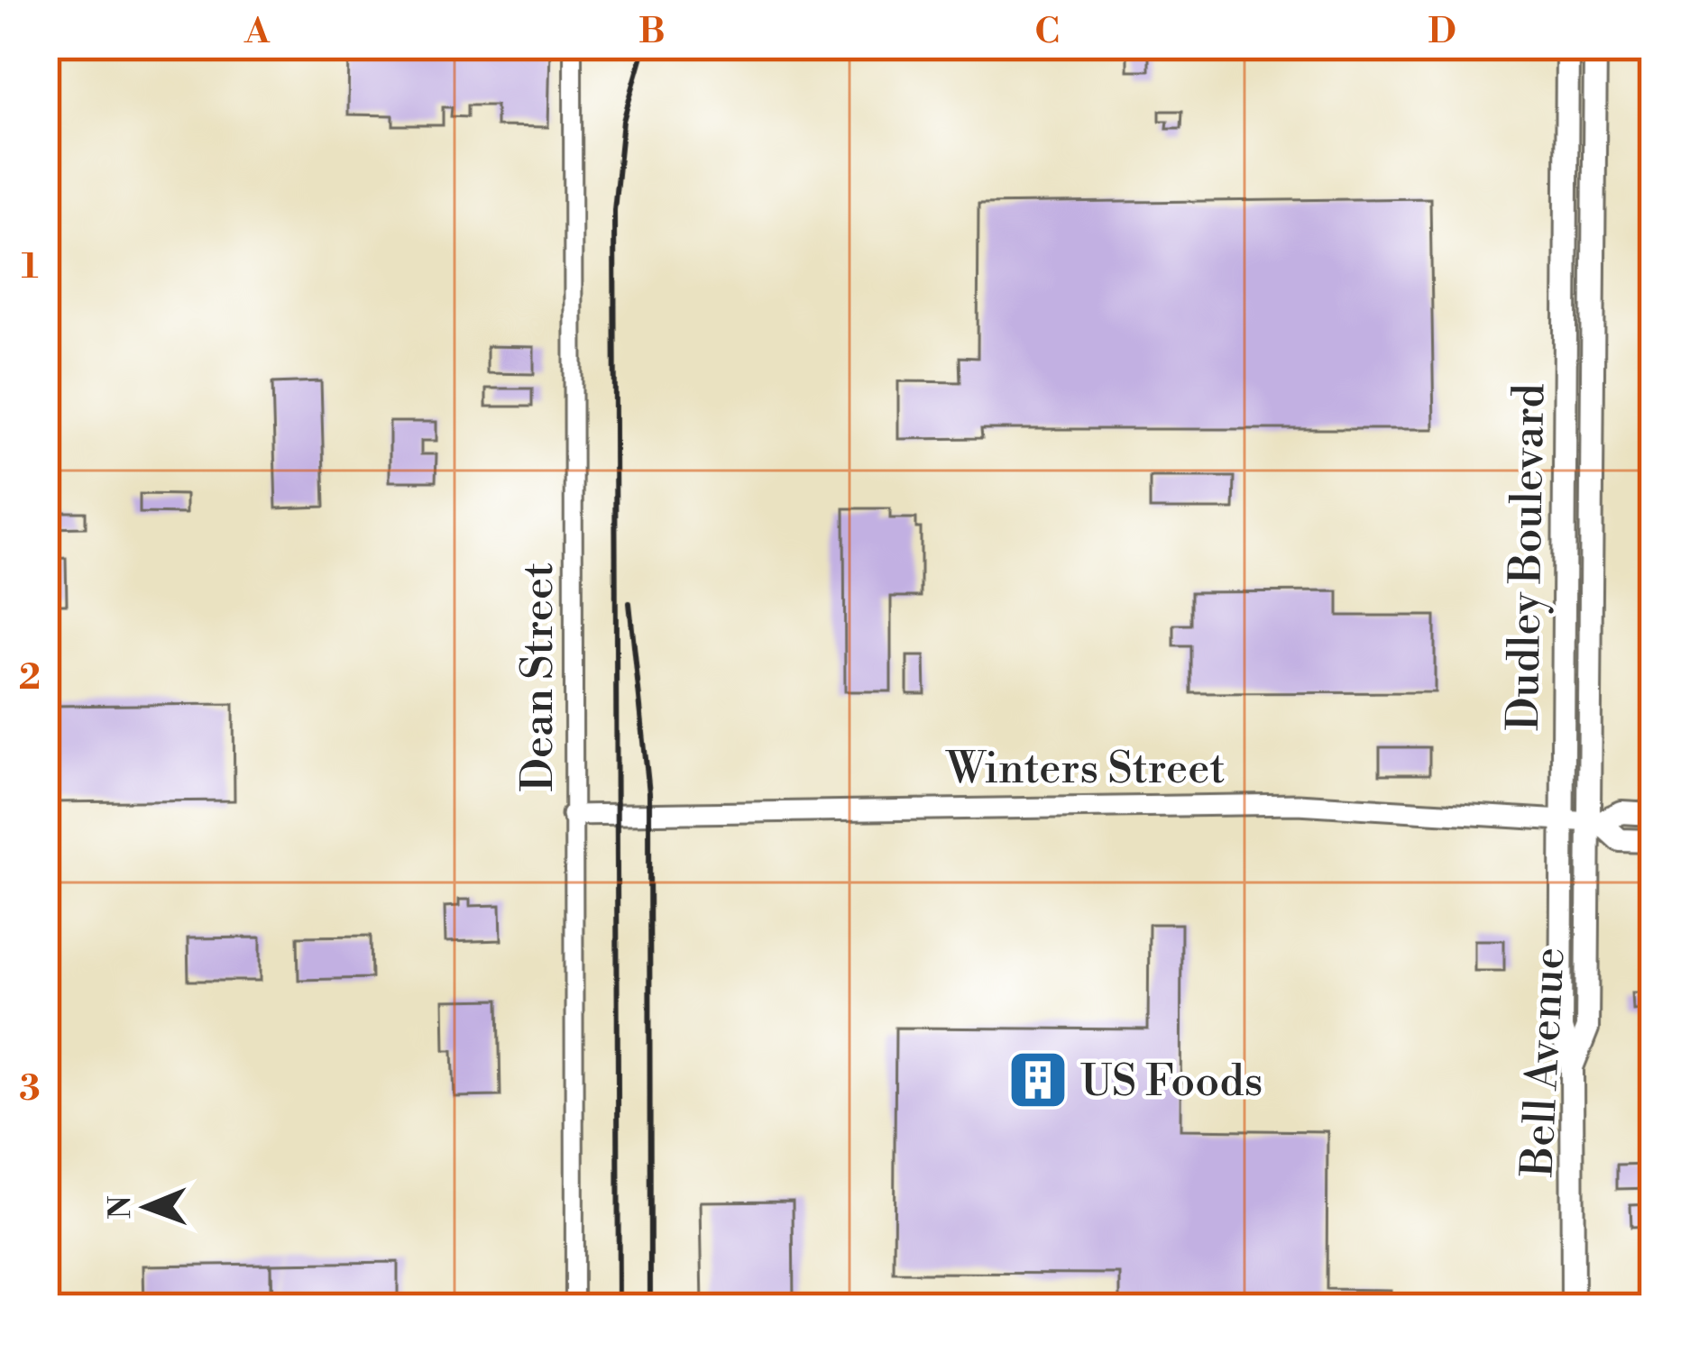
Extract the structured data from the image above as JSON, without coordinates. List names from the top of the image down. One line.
{"streets":{"main road":["Dudley Boulevard","Winters Street","Bell Avenue"],"street":["Dean Street"]},"crossings":[["Dudley Boulevard","Winters Street"],["Dudley Boulevard","Bell Avenue"],["Dean Street","Winters Street"],["Winters Street","Bell Avenue"]],"places":{"building":["US Foods"]},"north":"left","grid":{"columns":["A","B","C","D"],"rows":["1","2","3"]}}
